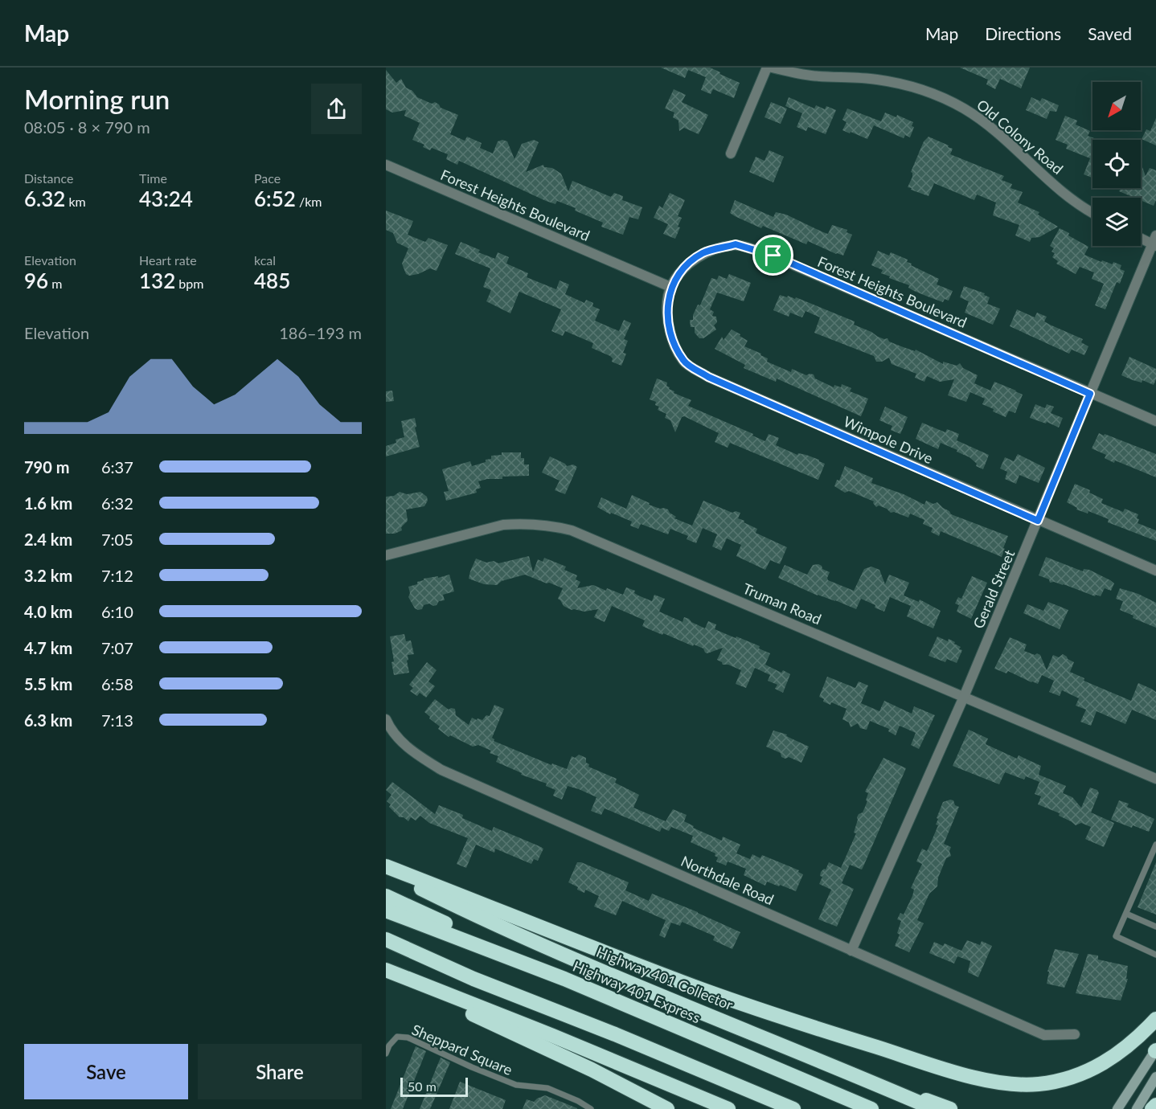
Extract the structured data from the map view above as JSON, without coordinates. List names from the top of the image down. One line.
{"streets":{"highway":["Highway 401 Collector","Highway 401 Express"],"street":["Old Colony Road","Forest Heights Boulevard","Wimpole Drive","Gerald Street","Truman Road","Northdale Road"],"lane":["Sheppard Square"]},"crossings":[["Forest Heights Boulevard","Wimpole Drive"],["Forest Heights Boulevard","Gerald Street"],["Wimpole Drive","Gerald Street"],["Gerald Street","Truman Road"],["Gerald Street","Northdale Road"]],"scale_bar":"50 m","north":"bottom left","page":{"header":"Map","nav":["Map","Directions","Saved"],"heading":["Morning run","08:05 · 8 × 790 m"],"stats":[["Distance","6.32 km"],["Time","43:24"],["Pace","6:52 /km"],["Elevation","96 m"],["Heart rate","132 bpm"],["kcal","485"]],"chart":["Elevation","186–193 m"],"list":[{"name":"790 m","note":"6:37"},{"name":"1.6 km","note":"6:32"},{"name":"2.4 km","note":"7:05"},{"name":"3.2 km","note":"7:12"},{"name":"4.0 km","note":"6:10"},{"name":"4.7 km","note":"7:07"},{"name":"5.5 km","note":"6:58"},{"name":"6.3 km","note":"7:13"}],"buttons":["Save","Share"],"scale":"50 m"}}
